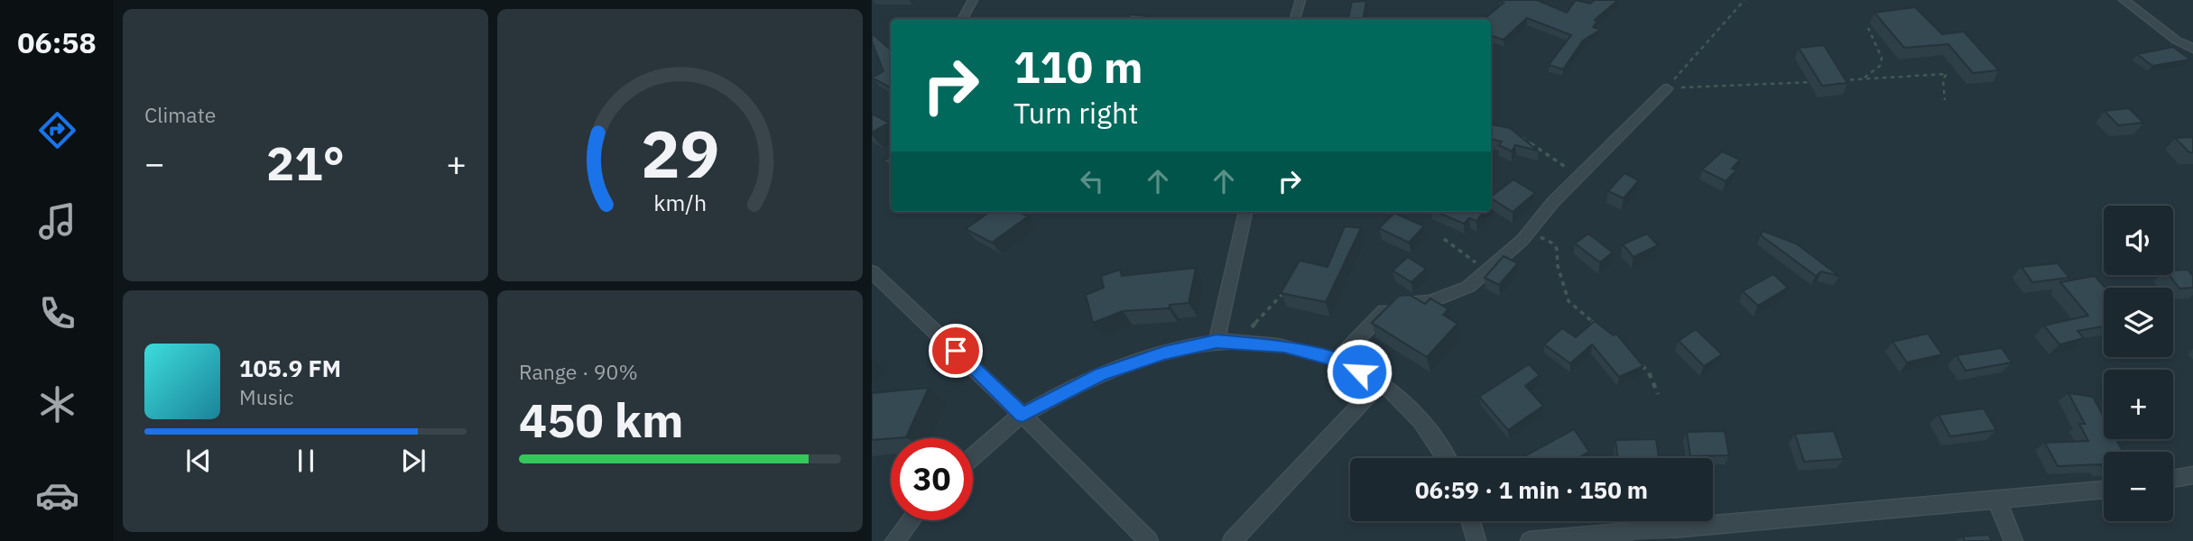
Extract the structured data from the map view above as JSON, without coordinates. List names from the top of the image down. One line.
{"page":{"tabs":"06:58","tile":["Climate",["Range · 90%","450 km"]],"turn":["110 m","Turn right"],"heat":["−","21°","+"],"map_buttons":["+","−"],"song":["105.9 FM","Music"],"limit":"30","trip":"06:59 · 1 min · 150 m","gauge":["29","km/h"]}}
